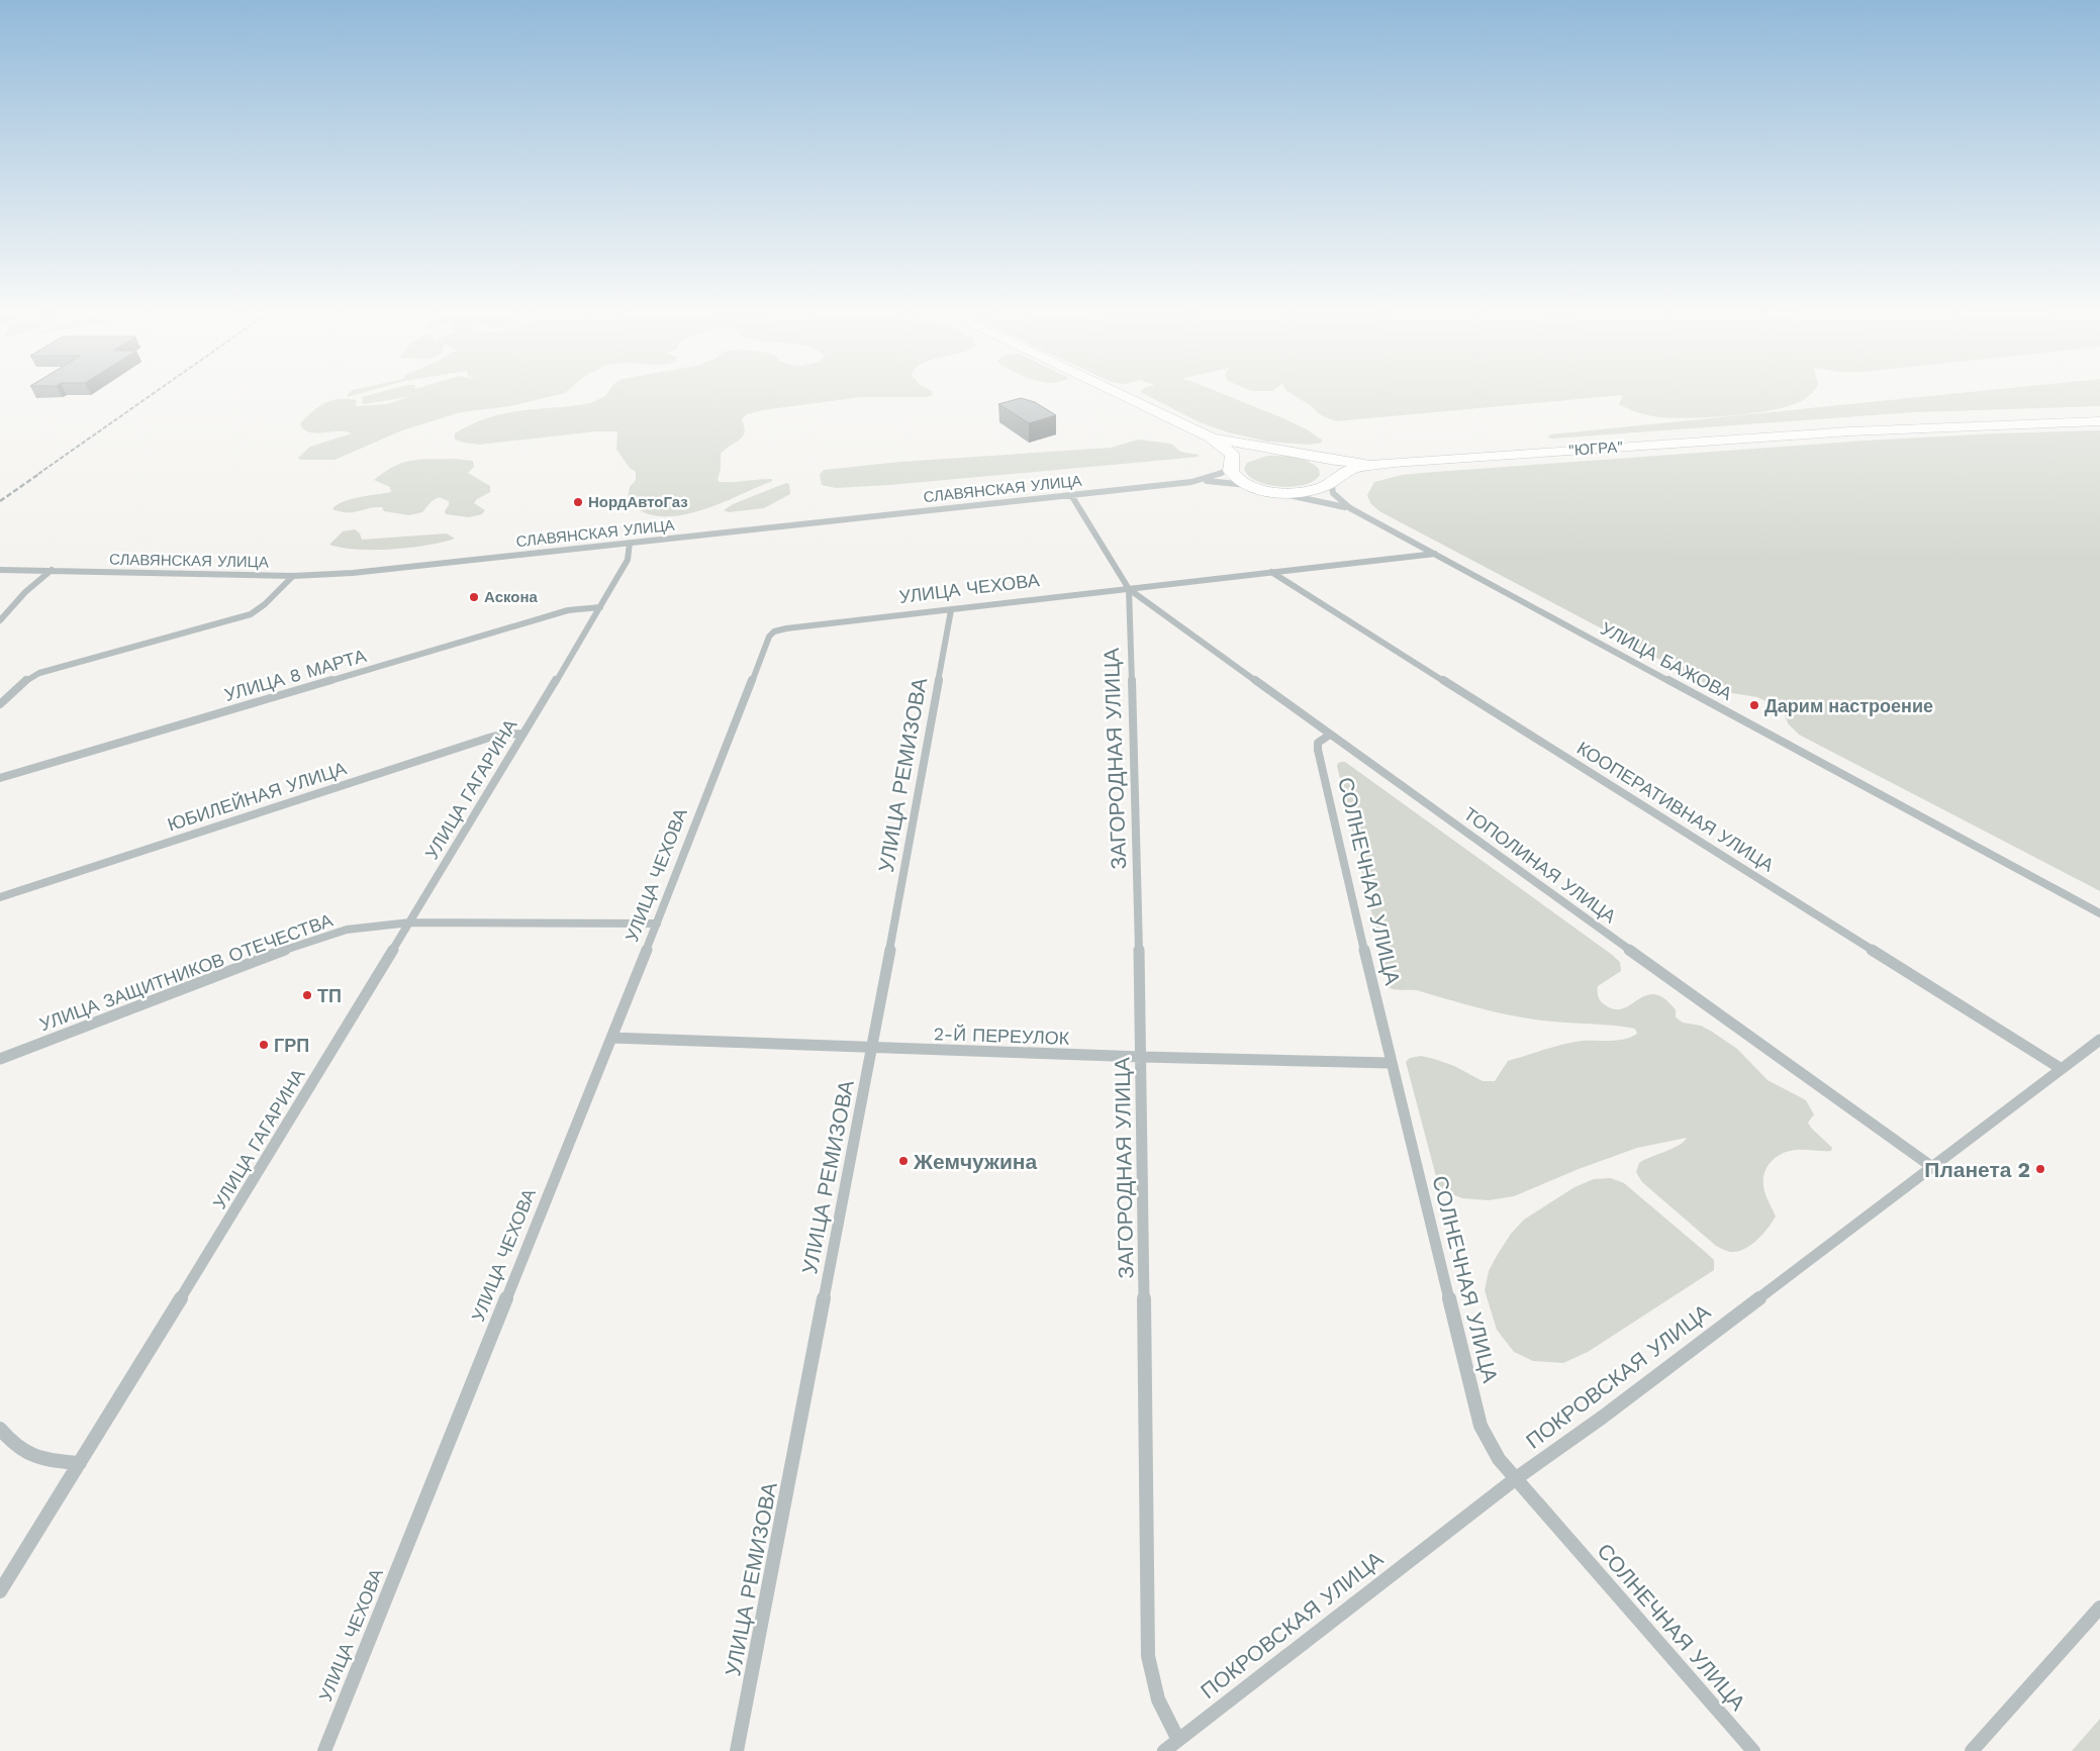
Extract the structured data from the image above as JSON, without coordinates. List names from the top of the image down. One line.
{"streets":{"highway":["\"ЮГРА\""],"street":["СЛАВЯНСКАЯ УЛИЦА","УЛИЦА ЧЕХОВА","УЛИЦА БАЖОВА","УЛИЦА 8 МАРТА","ЗАГОРОДНАЯ УЛИЦА","УЛИЦА РЕМИЗОВА","УЛИЦА ГАГАРИНА","ЮБИЛЕЙНАЯ УЛИЦА","КООПЕРАТИВНАЯ УЛИЦА","ТОПОЛИНАЯ УЛИЦА","СОЛНЕЧНАЯ УЛИЦА","УЛИЦА ЗАЩИТНИКОВ ОТЕЧЕСТВА","2-Й ПЕРЕУЛОК","ПОКРОВСКАЯ УЛИЦА"]},"crossings":[["СЛАВЯНСКАЯ УЛИЦА","УЛИЦА ГАГАРИНА"],["УЛИЦА ЧЕХОВА","УЛИЦА БАЖОВА"],["УЛИЦА ЧЕХОВА","ЗАГОРОДНАЯ УЛИЦА"],["УЛИЦА ЧЕХОВА","УЛИЦА РЕМИЗОВА"],["УЛИЦА ЧЕХОВА","КООПЕРАТИВНАЯ УЛИЦА"],["УЛИЦА ЧЕХОВА","ТОПОЛИНАЯ УЛИЦА"],["УЛИЦА ЧЕХОВА","УЛИЦА ЗАЩИТНИКОВ ОТЕЧЕСТВА"],["УЛИЦА ЧЕХОВА","2-Й ПЕРЕУЛОК"],["УЛИЦА 8 МАРТА","УЛИЦА ГАГАРИНА"],["ЗАГОРОДНАЯ УЛИЦА","ТОПОЛИНАЯ УЛИЦА"],["ЗАГОРОДНАЯ УЛИЦА","2-Й ПЕРЕУЛОК"],["ЗАГОРОДНАЯ УЛИЦА","ПОКРОВСКАЯ УЛИЦА"],["УЛИЦА РЕМИЗОВА","2-Й ПЕРЕУЛОК"],["УЛИЦА ГАГАРИНА","ЮБИЛЕЙНАЯ УЛИЦА"],["УЛИЦА ГАГАРИНА","УЛИЦА ЗАЩИТНИКОВ ОТЕЧЕСТВА"],["КООПЕРАТИВНАЯ УЛИЦА","ПОКРОВСКАЯ УЛИЦА"],["ТОПОЛИНАЯ УЛИЦА","СОЛНЕЧНАЯ УЛИЦА"],["ТОПОЛИНАЯ УЛИЦА","ПОКРОВСКАЯ УЛИЦА"],["СОЛНЕЧНАЯ УЛИЦА","2-Й ПЕРЕУЛОК"],["СОЛНЕЧНАЯ УЛИЦА","ПОКРОВСКАЯ УЛИЦА"]],"places":["НордАвтоГаз","Аскона","Дарим настроение","ТП","ГРП","Жемчужина","Планета 2"]}
